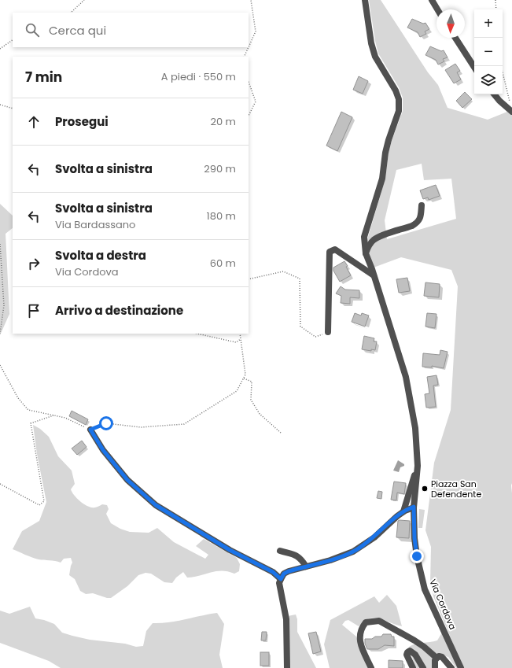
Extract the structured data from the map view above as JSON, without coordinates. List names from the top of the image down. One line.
{"streets":{"street":["Via Cordova"]},"places":["Piazza San Defendente"],"north":"bottom","page":{"map_buttons":["+","−"],"search":"Cerca qui","heading":["7 min","A piedi · 550 m"],"list":[["Prosegui","20 m"],["Svolta a sinistra","290 m"],["Svolta a sinistra","Via Bardassano","180 m"],["Svolta a destra","Via Cordova","60 m"],"Arrivo a destinazione"]}}
